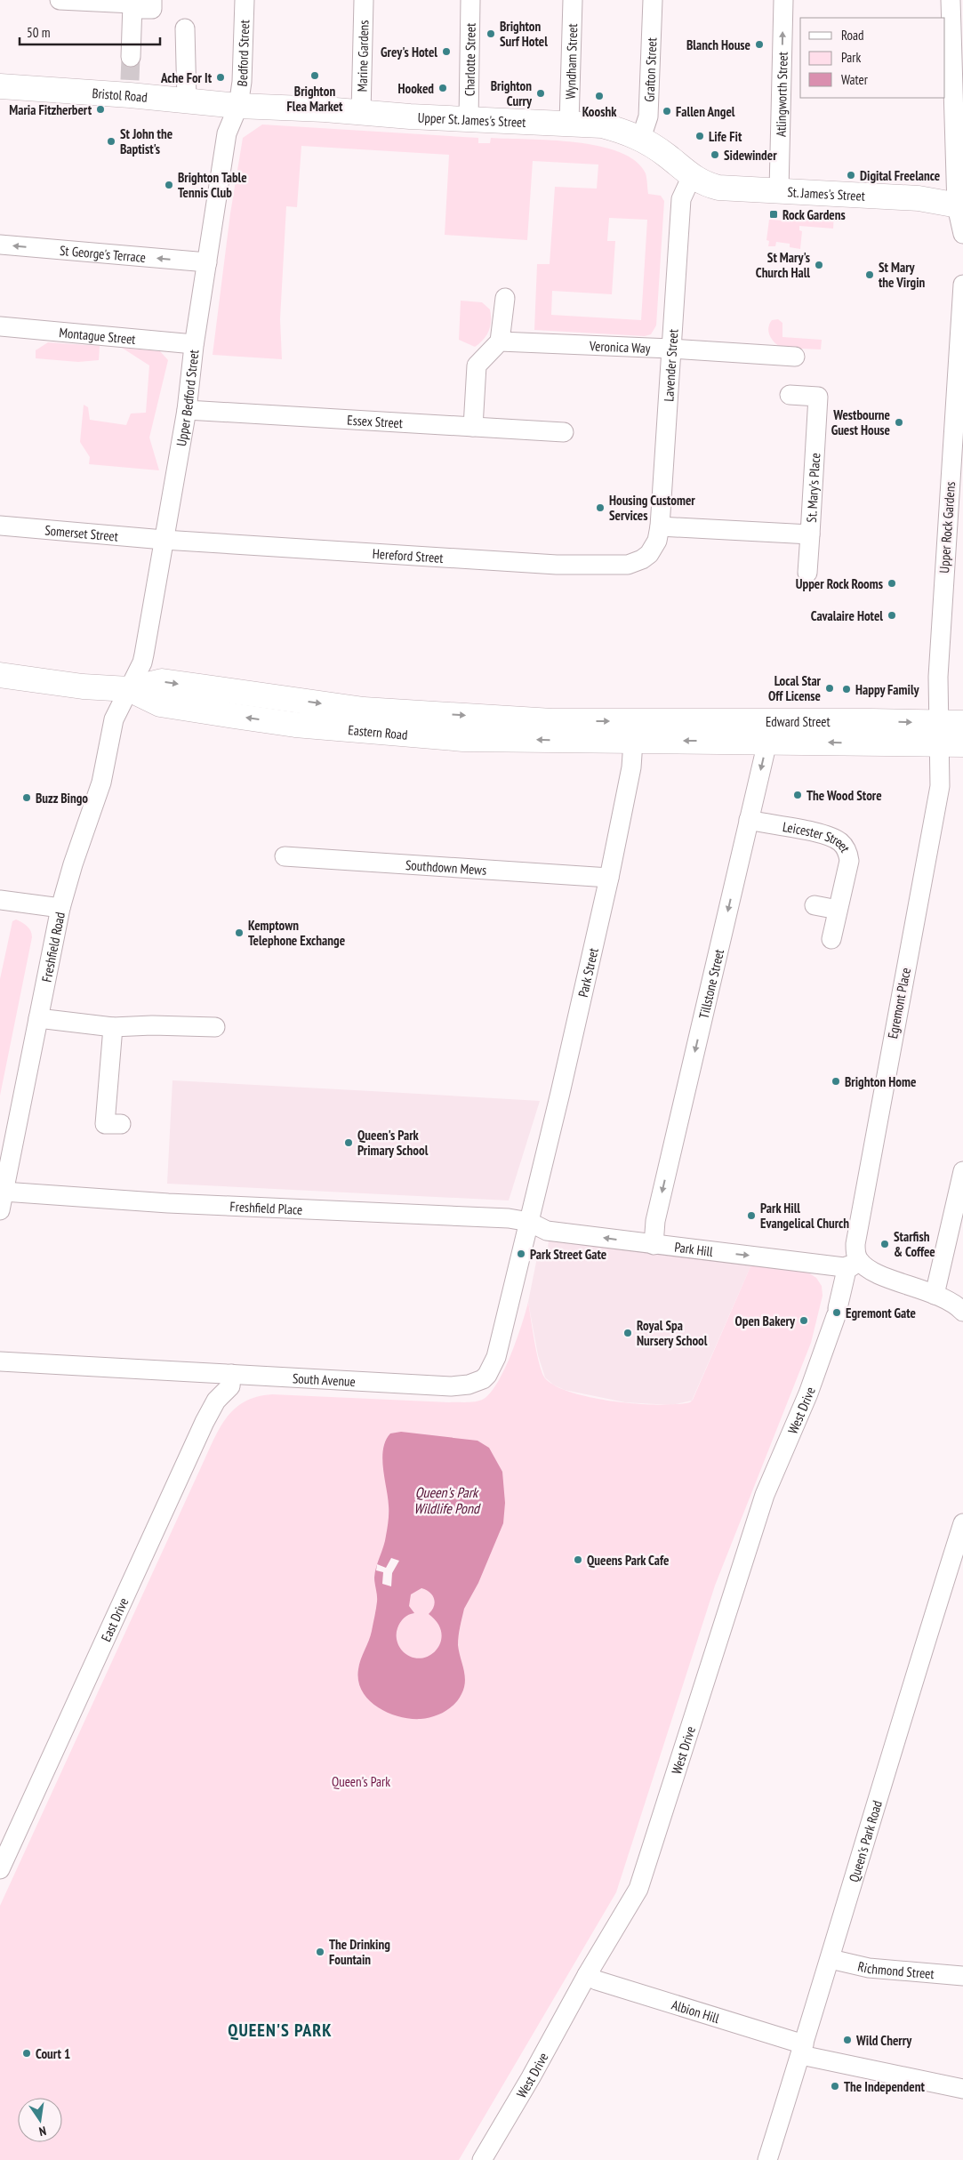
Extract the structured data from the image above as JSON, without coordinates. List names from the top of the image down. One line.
{"streets":{"street":["Bedford Street","Marine Gardens","Charlotte Street","Wyndham Street","Grafton Street","Bristol Road","Atlingworth Street","Upper St. James's Street","St. James's Street","St George's Terrace","Montague Street","Veronica Way","Lavender Street","Upper Bedford Street","Essex Street","St. Mary's Place","Upper Rock Gardens","Somerset Street","Hereford Street","Edward Street","Eastern Road","Leicester Street","Southdown Mews","Freshfield Road","Park Street","Tillstone Street","Egremont Place","Freshfield Place","Park Hill","South Avenue","West Drive","East Drive","Queen's Park Road","Richmond Street","Albion Hill"]},"crossings":[["Bedford Street","Bristol Road"],["Bedford Street","Upper St. James's Street"],["Bedford Street","Upper Bedford Street"],["Marine Gardens","Upper St. James's Street"],["Charlotte Street","Upper St. James's Street"],["Wyndham Street","Upper St. James's Street"],["Grafton Street","Upper St. James's Street"],["Bristol Road","Upper St. James's Street"],["Bristol Road","Upper Bedford Street"],["Atlingworth Street","St. James's Street"],["Upper St. James's Street","St. James's Street"],["Upper St. James's Street","Lavender Street"],["Upper St. James's Street","Upper Bedford Street"],["St. James's Street","Lavender Street"],["St George's Terrace","Upper Bedford Street"],["Montague Street","Upper Bedford Street"],["Veronica Way","Lavender Street"],["Lavender Street","St. Mary's Place"],["Lavender Street","Hereford Street"],["Upper Bedford Street","Essex Street"],["Upper Bedford Street","Somerset Street"],["Upper Bedford Street","Hereford Street"],["Upper Bedford Street","Eastern Road"],["Upper Bedford Street","Freshfield Road"],["Upper Rock Gardens","Edward Street"],["Upper Rock Gardens","Egremont Place"],["Somerset Street","Hereford Street"],["Edward Street","Eastern Road"],["Edward Street","Park Street"],["Edward Street","Tillstone Street"],["Edward Street","Egremont Place"],["Eastern Road","Freshfield Road"],["Eastern Road","Park Street"],["Leicester Street","Tillstone Street"],["Southdown Mews","Park Street"],["Freshfield Road","Freshfield Place"],["Park Street","Freshfield Place"],["Park Street","Park Hill"],["Park Street","South Avenue"],["Tillstone Street","Park Hill"],["Egremont Place","Park Hill"],["Egremont Place","West Drive"],["Freshfield Place","Park Hill"],["Freshfield Place","South Avenue"],["Park Hill","South Avenue"],["Park Hill","West Drive"],["South Avenue","East Drive"],["West Drive","Albion Hill"],["Queen's Park Road","Richmond Street"],["Queen's Park Road","Albion Hill"]],"one_way":["Atlingworth Street","St George's Terrace","Tillstone Street"],"districts":["QUEEN'S PARK"],"water":["Queen's Park Wildlife Pond"],"parks":["Queen's Park"],"places":{"other":["Brighton Surf Hotel","Blanch House","Grey's Hotel","Brighton Flea Market","Ache For It","Hooked","Brighton Curry","Kooshk","Maria Fitzherbert","Fallen Angel","Life Fit","St John the Baptist's","Sidewinder","Digital Freelance","Brighton Table Tennis Club","St Mary's Church Hall","St Mary the Virgin","Westbourne Guest House","Housing Customer Services","Upper Rock Rooms","Cavalaire Hotel","Local Star Off License","Happy Family","The Wood Store","Buzz Bingo","Kemptown Telephone Exchange","Brighton Home","Queen's Park Primary School","Park Hill Evangelical Church","Starfish & Coffee","Park Street Gate","Egremont Gate","Open Bakery","Royal Spa Nursery School","Queens Park Cafe","The Drinking Fountain","Wild Cherry","Court 1","The Independent"],"transit":["Rock Gardens"]},"legend":["Road","Park","Water"],"scale_bar":"50 m","north":"bottom"}
